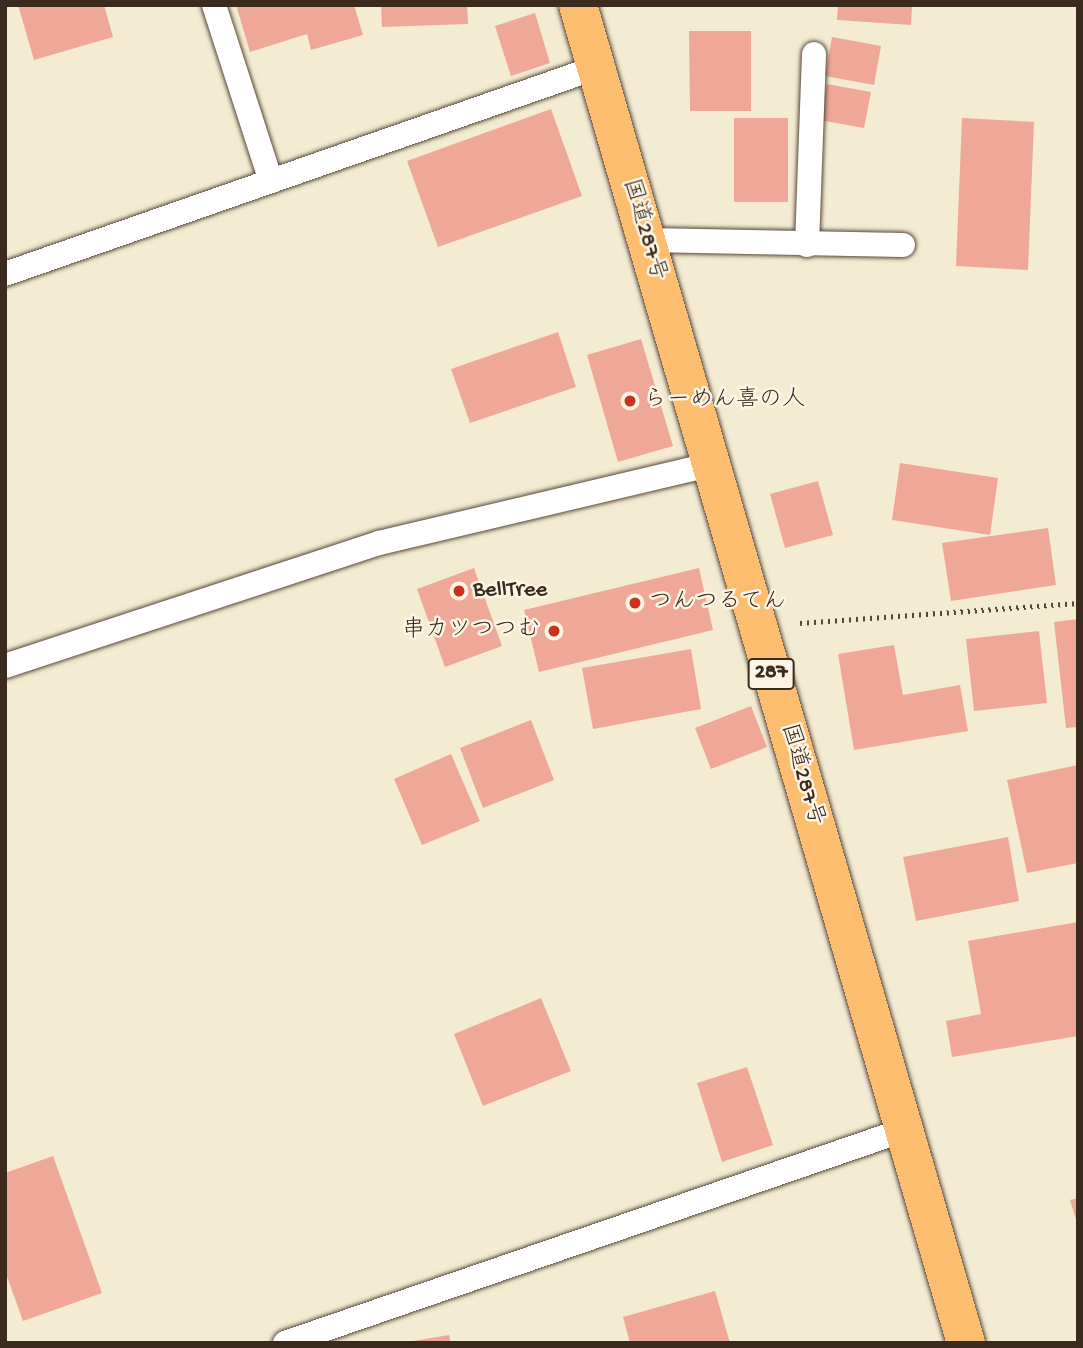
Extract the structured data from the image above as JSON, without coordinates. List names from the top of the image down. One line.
{"streets":{"highway":["国道287号","287"]},"places":["らーめん喜の人","BellTree","つんつるてん","串カツつつむ"]}
